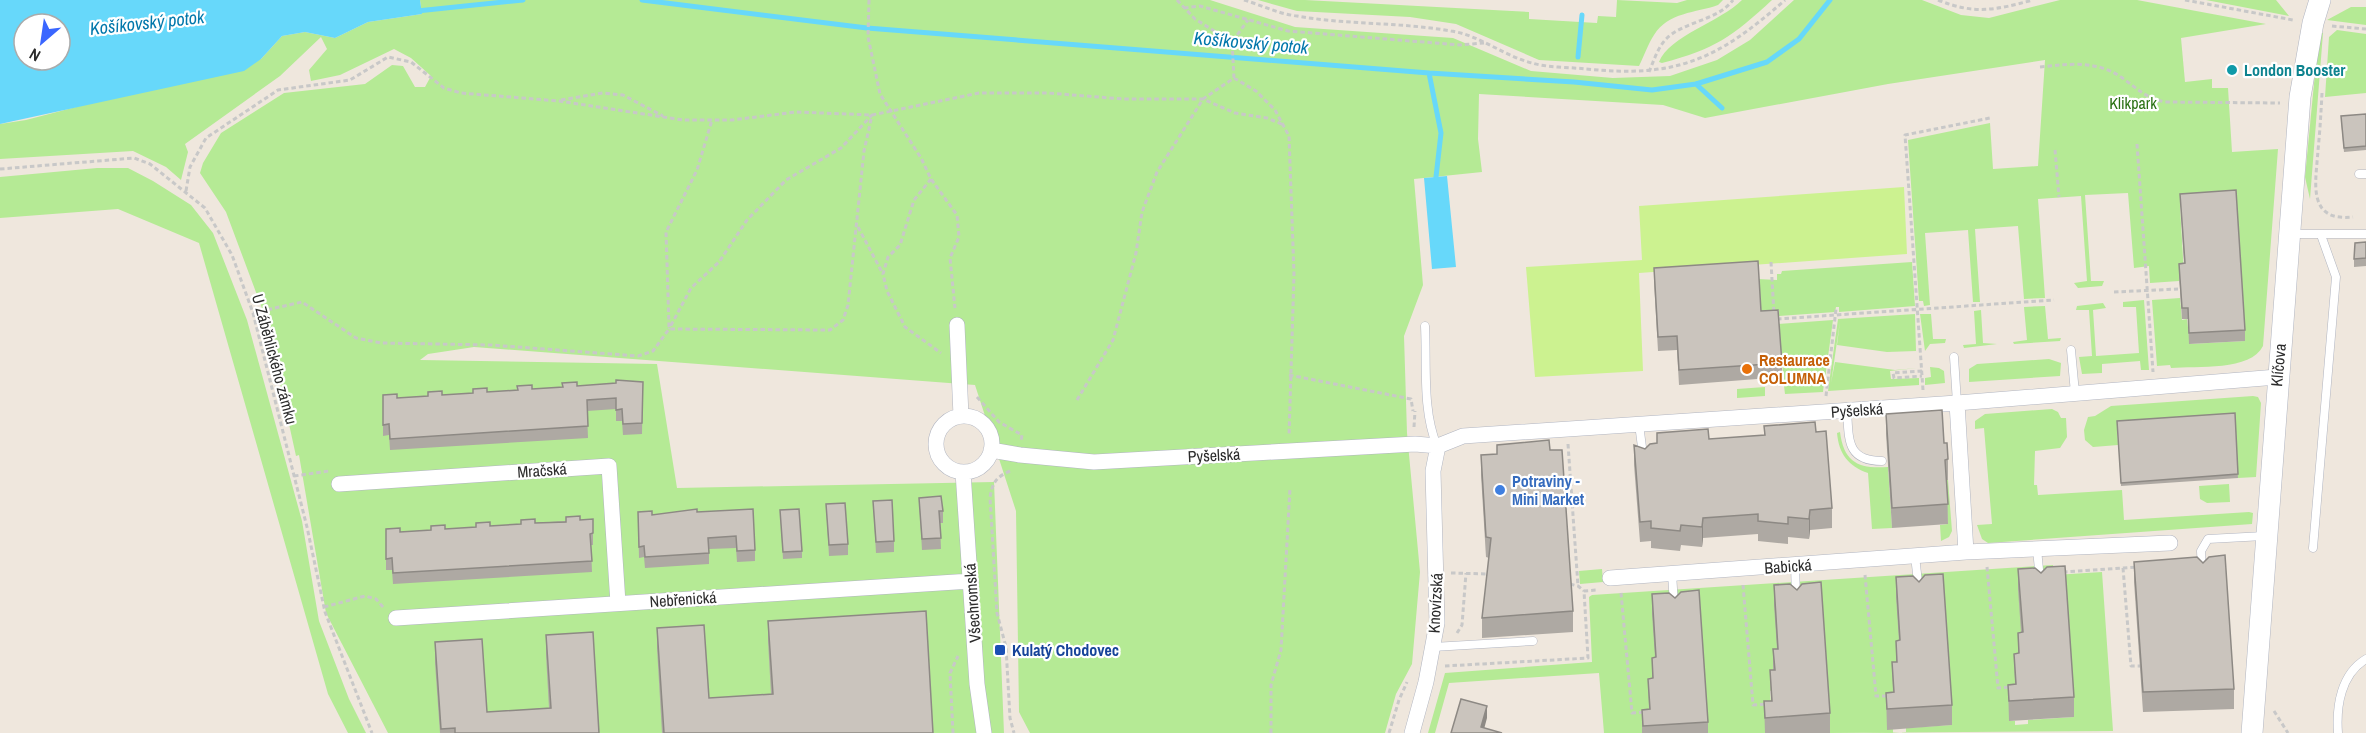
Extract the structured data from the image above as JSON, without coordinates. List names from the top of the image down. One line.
{"streets":{"street":["Klíčova","Pyšelská","Mračská","Babická","Nebřenická","Všechromská","Knovízská"],"path":["U Záběhlického zámku"]},"crossings":[["Klíčova","Pyšelská"],["Pyšelská","Všechromská"],["Pyšelská","Knovízská"],["Mračská","Nebřenická"],["Nebřenická","Všechromská"]],"water":["Košíkovský potok"],"parks":["Klikpark"],"places":{"other":["London Booster","Restaurace COLUMNA","Potraviny - Mini Market"],"transit":["Kulatý Chodovec"]},"north":"bottom left"}
